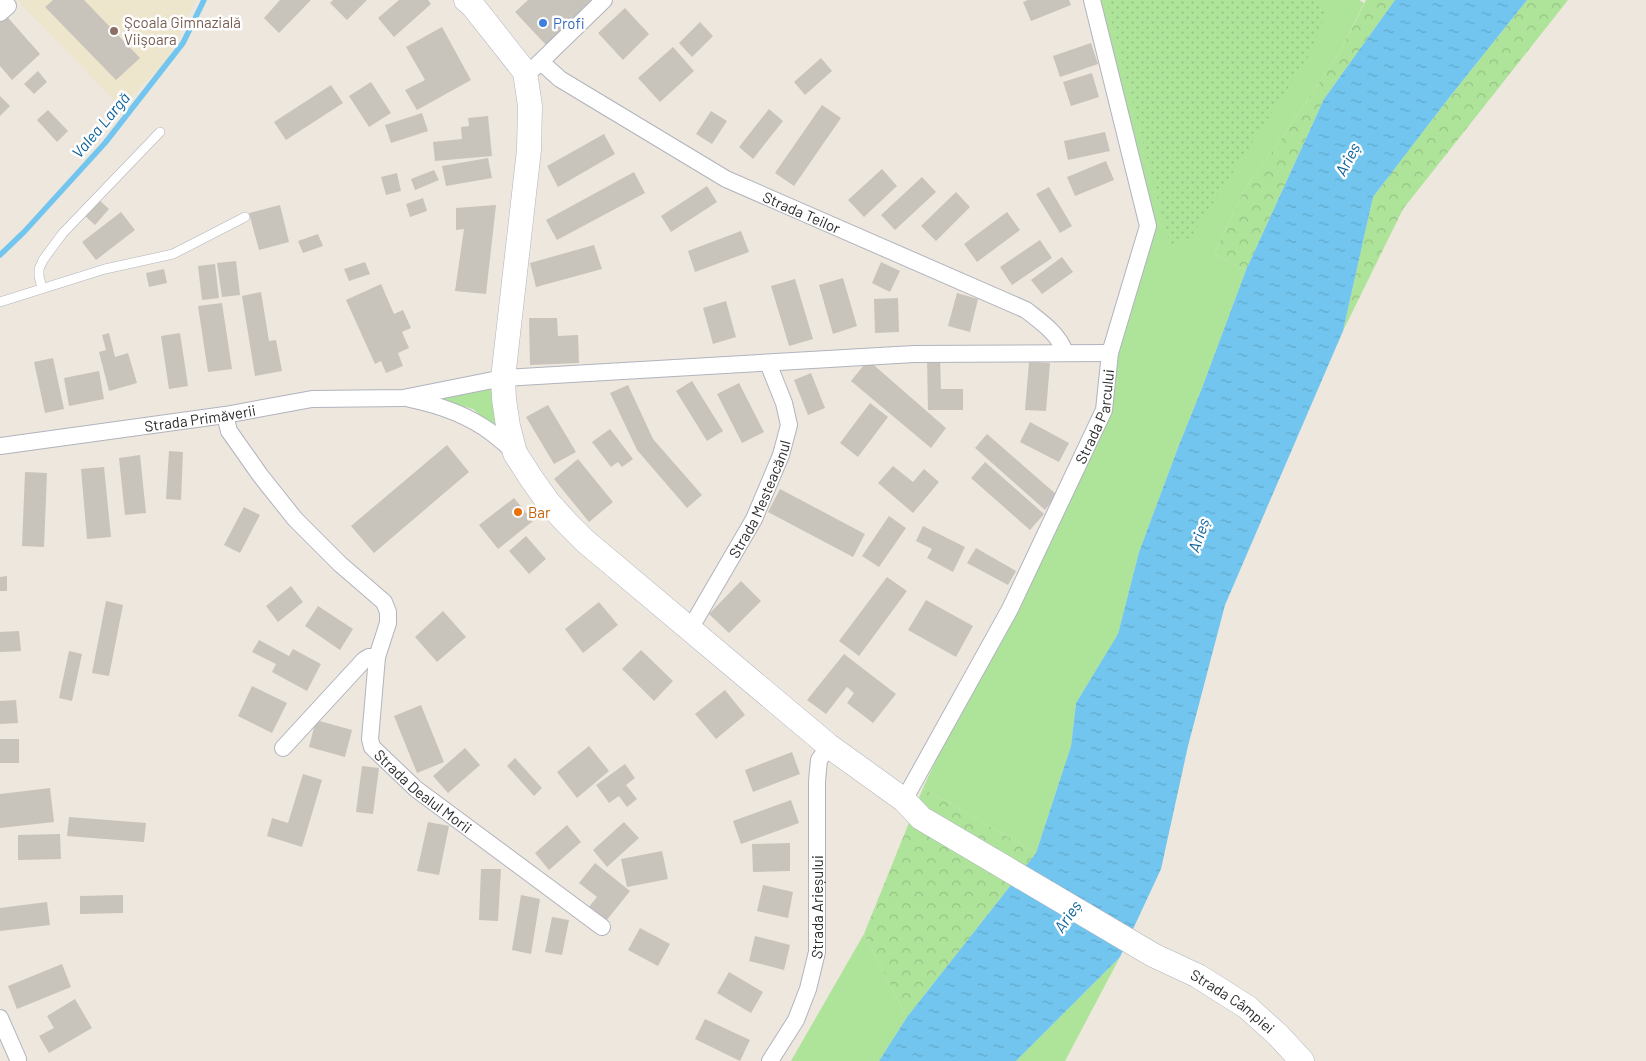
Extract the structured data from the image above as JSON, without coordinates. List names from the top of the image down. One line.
{"streets":{"main road":["Strada Câmpiei"],"street":["Strada Teilor","Strada Parcului","Strada Primăverii","Strada Mesteacănul","Strada Dealul Morii","Strada Arieșului"]},"crossings":[["Strada Teilor","Strada Câmpiei"],["Strada Parcului","Strada Câmpiei"],["Strada Primăverii","Strada Dealul Morii"],["Strada Mesteacănul","Strada Câmpiei"],["Strada Arieșului","Strada Câmpiei"]],"water":["Valea Largă","Arieș"],"places":["Profi","Şcoala Gimnazială Viişoara","Bar"]}
